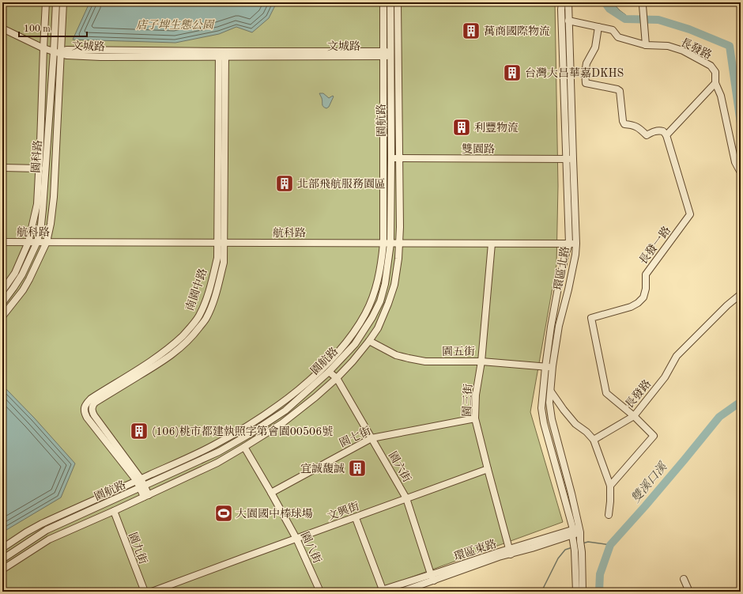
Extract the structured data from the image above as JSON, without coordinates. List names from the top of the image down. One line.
{"streets":{"street":["文城路","長發路","園航路","雙園路","園科路","航科路","長發一路","環區北路","南園中路","園五街","園三街","園七街","園六街","文興街","園八街","園九街","環區東路"]},"crossings":[["文城路","園航路"],["文城路","南園中路"],["長發路","長發一路"],["長發路","環區北路"],["園航路","雙園路"],["園航路","航科路"],["園航路","南園中路"],["園航路","園六街"],["雙園路","環區北路"],["園科路","航科路"],["航科路","環區北路"],["航科路","南園中路"],["航科路","園三街"],["環區北路","園五街"],["環區北路","環區東路"],["園五街","園三街"],["園三街","園七街"],["園三街","文興街"],["園三街","環區東路"],["園七街","園六街"],["園七街","園八街"],["園六街","文興街"],["園六街","環區東路"],["文興街","園八街"]],"water":["雙溪口溪"],"parks":["店子埤生態公園"],"places":{"building":["萬商國際物流","台灣大昌華嘉DKHS","利豐物流","北部飛航服務園區","(106)桃市都建執照字第會園00506號","宜誠馥誠"],"sports":["大園國中棒球場"]},"scale_bar":"100 m"}
